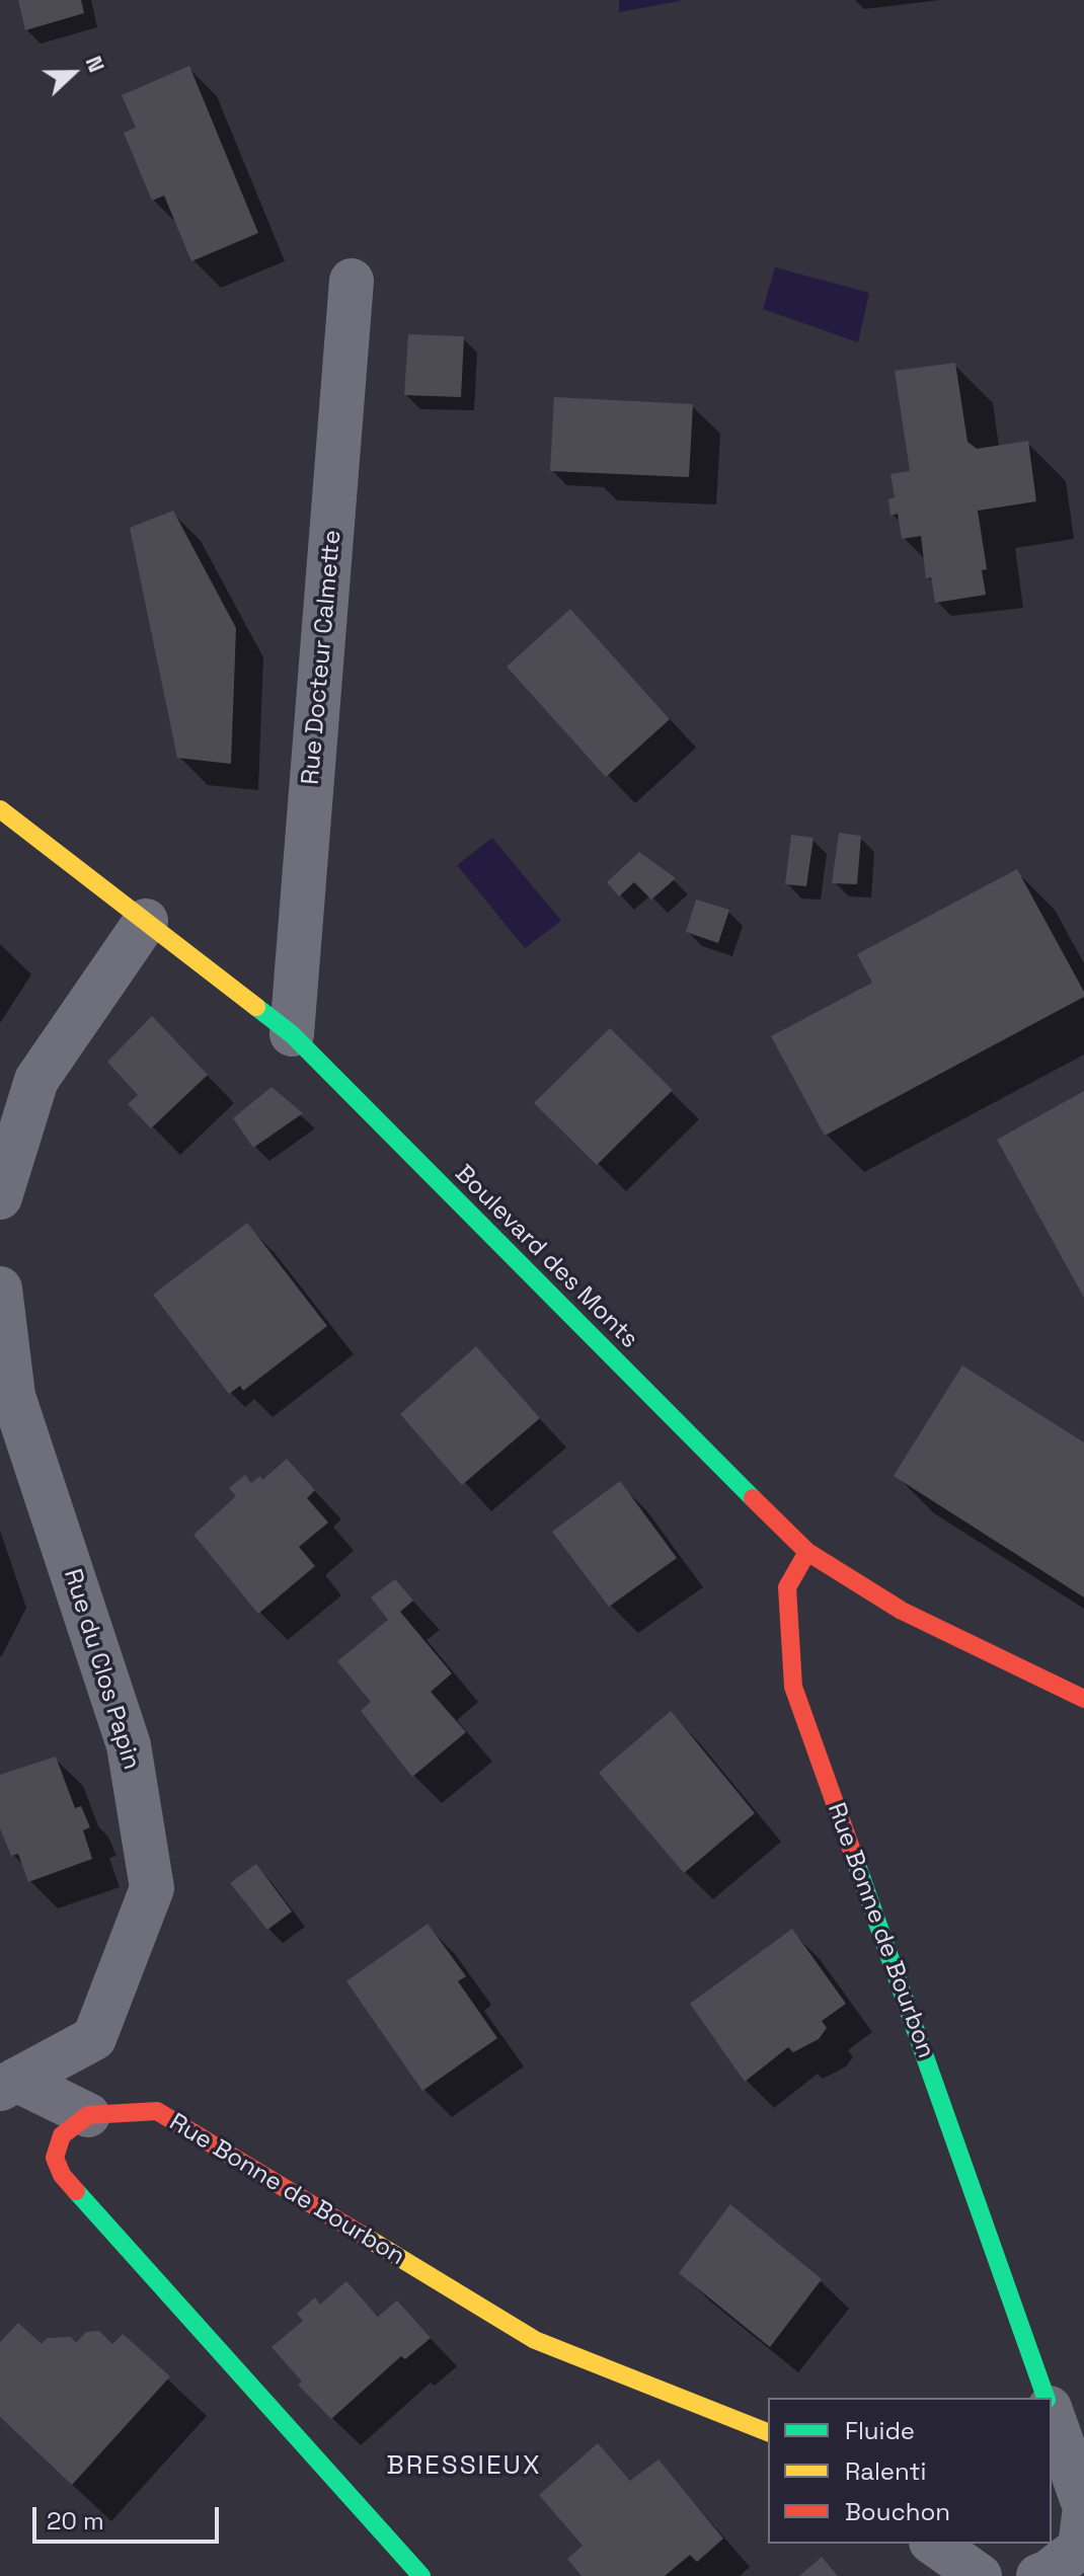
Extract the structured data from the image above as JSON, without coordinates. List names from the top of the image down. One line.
{"streets":{"street":["Rue Docteur Calmette","Boulevard des Monts","Rue du Clos Papin","Rue Bonne de Bourbon"]},"crossings":[["Rue Docteur Calmette","Boulevard des Monts"],["Boulevard des Monts","Rue Bonne de Bourbon"]],"districts":["BRESSIEUX"],"legend":["Fluide","Ralenti","Bouchon"],"scale_bar":"20 m","north":"right"}
